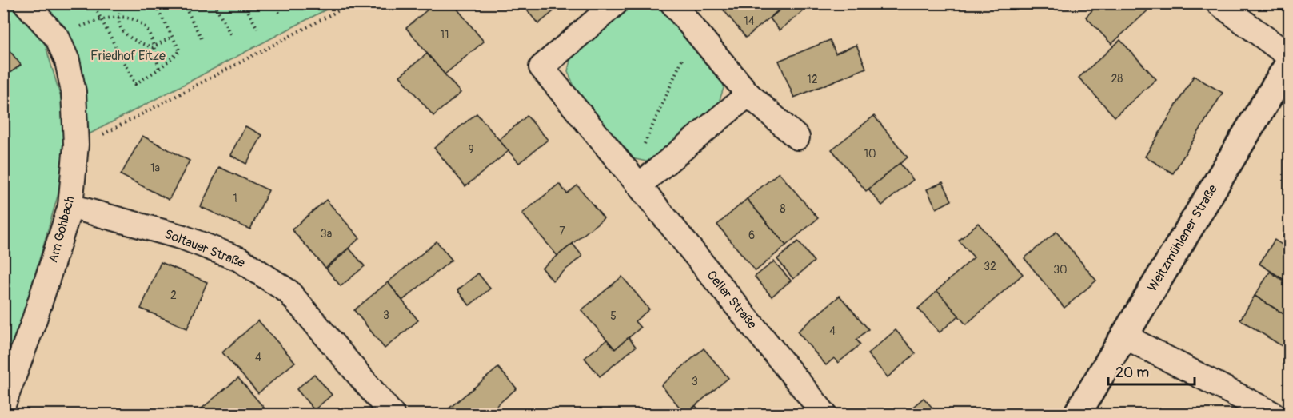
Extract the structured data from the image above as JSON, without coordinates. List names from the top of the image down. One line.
{"streets":{"street":["Am Gohbach","Weitzmühlener Straße","Soltauer Straße","Celler Straße"]},"crossings":[["Am Gohbach","Soltauer Straße"]],"parks":["Friedhof Eitze"],"house_numbers":["14","11","28","12","9","10","1a","1","8","7","3a","6","32","30","2","3","5","4","4","3"],"scale_bar":"20 m"}
